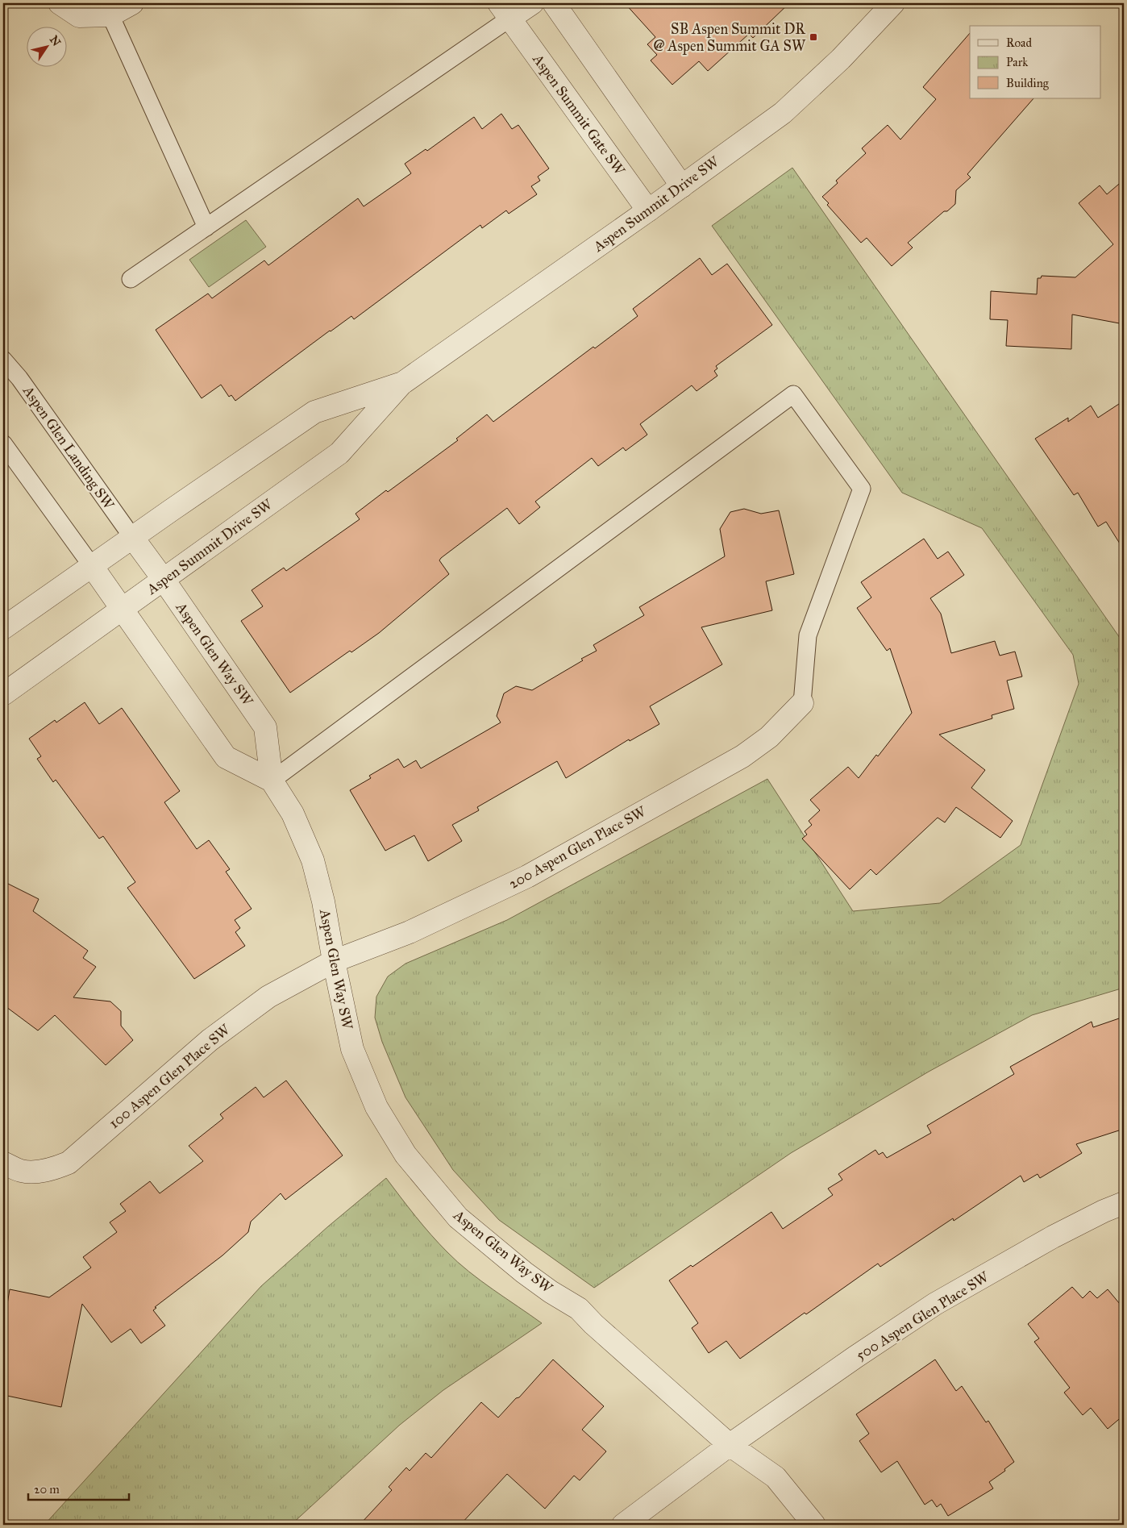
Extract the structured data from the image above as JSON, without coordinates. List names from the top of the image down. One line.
{"streets":{"street":["Aspen Summit Gate SW","Aspen Summit Drive SW","Aspen Glen Way SW","200 Aspen Glen Place SW","100 Aspen Glen Place SW","500 Aspen Glen Place SW"],"lane":["Aspen Glen Landing SW"]},"crossings":[["Aspen Summit Gate SW","Aspen Summit Drive SW"],["Aspen Summit Drive SW","Aspen Glen Landing SW"],["Aspen Summit Drive SW","Aspen Glen Way SW"],["Aspen Glen Landing SW","Aspen Glen Way SW"],["Aspen Glen Way SW","200 Aspen Glen Place SW"],["Aspen Glen Way SW","100 Aspen Glen Place SW"],["Aspen Glen Way SW","500 Aspen Glen Place SW"],["200 Aspen Glen Place SW","100 Aspen Glen Place SW"]],"places":{"transit":["SB Aspen Summit DR @ Aspen Summit GA SW"]},"legend":["Road","Park","Building"],"scale_bar":"20 m","north":"top right"}
